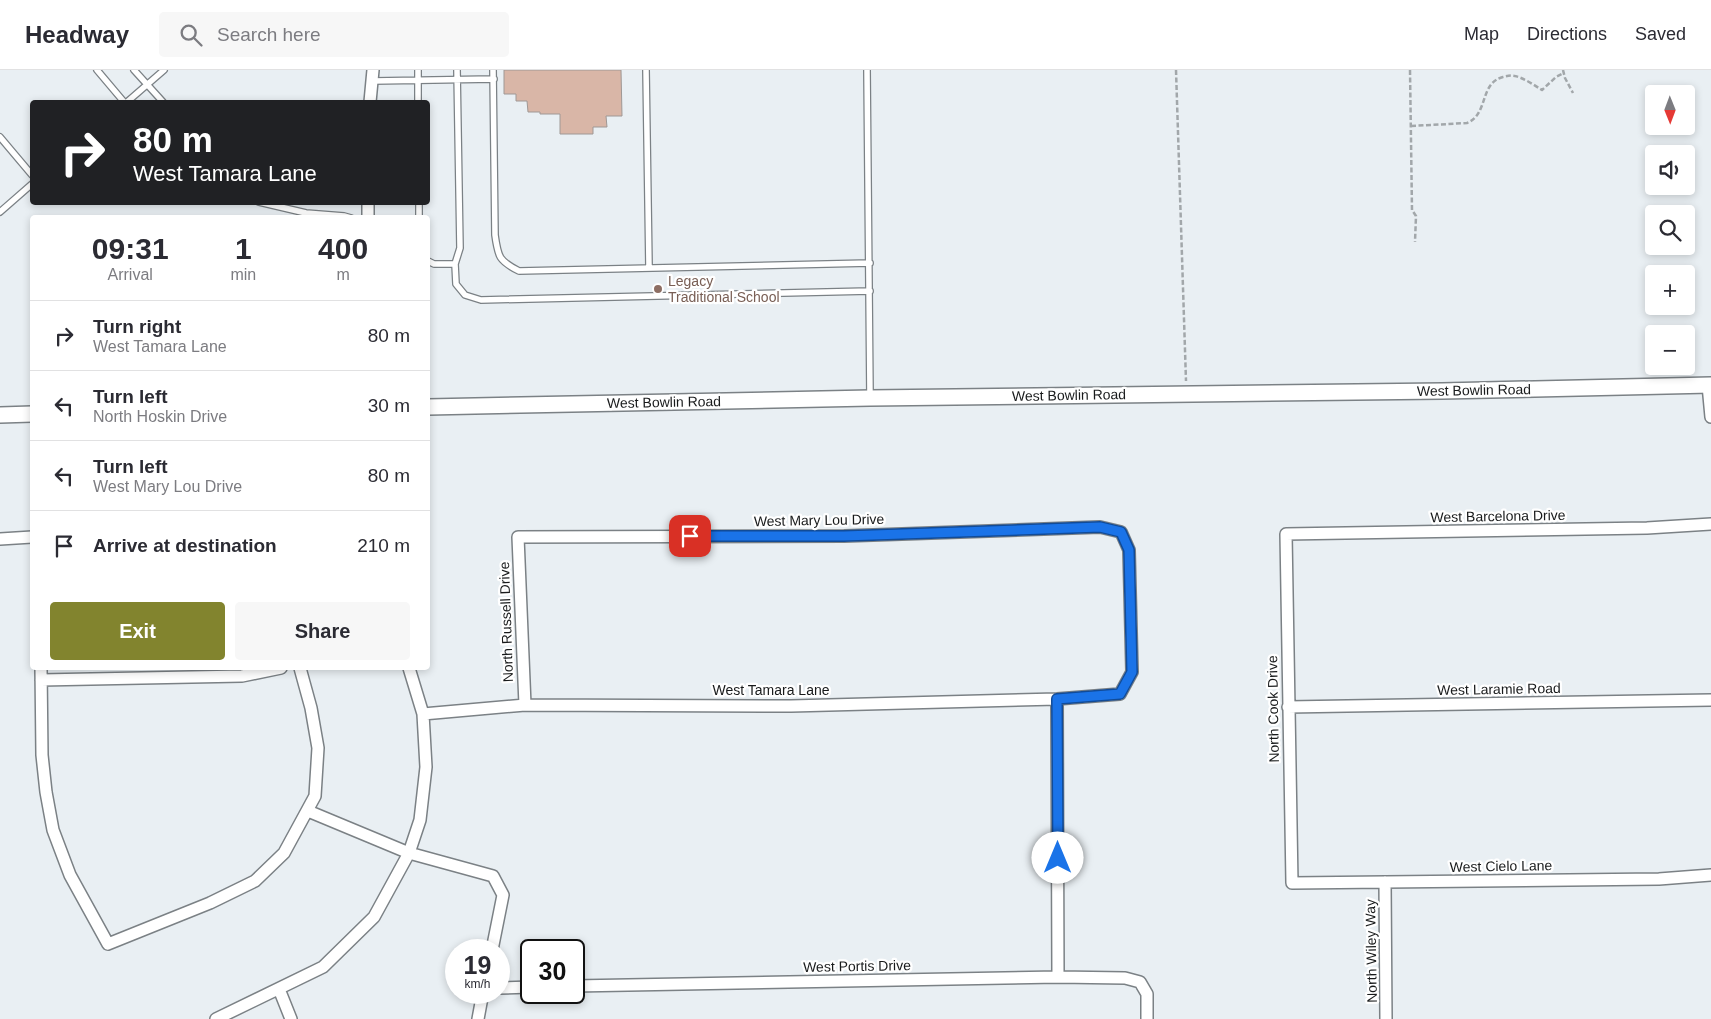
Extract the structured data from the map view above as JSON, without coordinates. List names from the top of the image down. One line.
{"streets":{"street":["West Bowlin Road","West Barcelona Drive","West Mary Lou Drive","North Russell Drive","West Laramie Road","West Tamara Lane","North Cook Drive","West Cielo Lane","North Wiley Way","West Portis Drive"]},"crossings":[["West Barcelona Drive","North Cook Drive"],["West Mary Lou Drive","North Russell Drive"],["West Mary Lou Drive","West Tamara Lane"],["North Russell Drive","West Tamara Lane"],["West Laramie Road","North Cook Drive"],["North Cook Drive","West Cielo Lane"],["West Cielo Lane","North Wiley Way"]],"places":["Legacy Traditional School"],"north":"bottom","page":{"header":"Headway","search":"Search here","nav":["Map","Directions","Saved"],"map_buttons":["+","−"],"turn":["80 m","West Tamara Lane"],"eta":["09:31","Arrival","1","min","400","m"],"list":[{"name":"Turn right","note":"West Tamara Lane","value":"80 m"},{"name":"Turn left","note":"North Hoskin Drive","value":"30 m"},{"name":"Turn left","note":"West Mary Lou Drive","value":"80 m"},{"name":"Arrive at destination","value":"210 m"}],"buttons":["Exit","Share"],"speed":"19 km/h","limit":"30"}}
